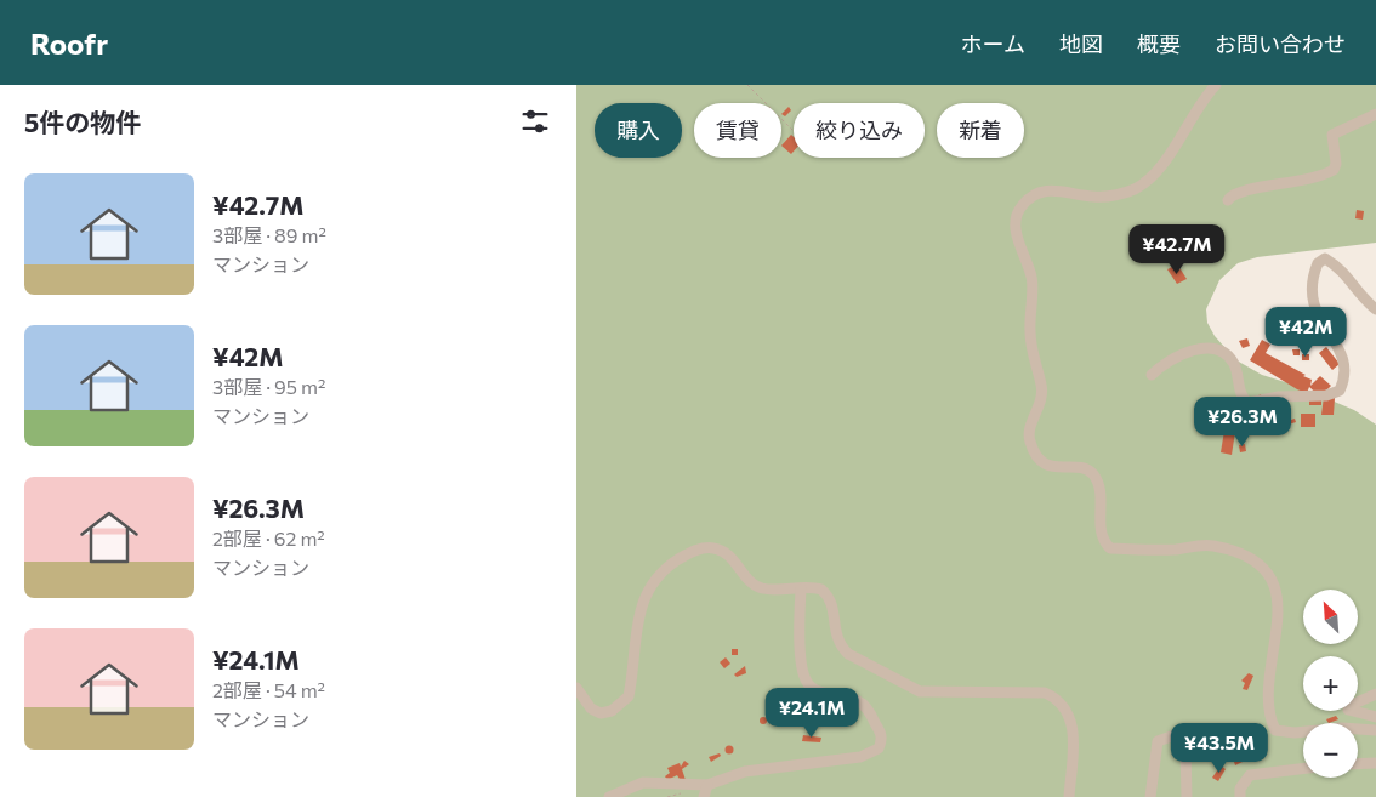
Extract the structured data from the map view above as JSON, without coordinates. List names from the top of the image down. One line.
{"north":"top left","page":{"header":"Roofr","nav":["ホーム","地図","概要","お問い合わせ"],"heading":"5件の物件","chip":["購入","賃貸","絞り込み","新着"],"list":[{"name":"¥42.7M","note":"3部屋 · 89 m² · マンション"},{"name":"¥42M","note":"3部屋 · 95 m² · マンション"},{"name":"¥26.3M","note":"2部屋 · 62 m² · マンション"},{"name":"¥24.1M","note":"2部屋 · 54 m² · マンション"}],"price":["¥42.7M","¥42M","¥26.3M","¥24.1M","¥43.5M"],"map_buttons":["+","−"]}}
